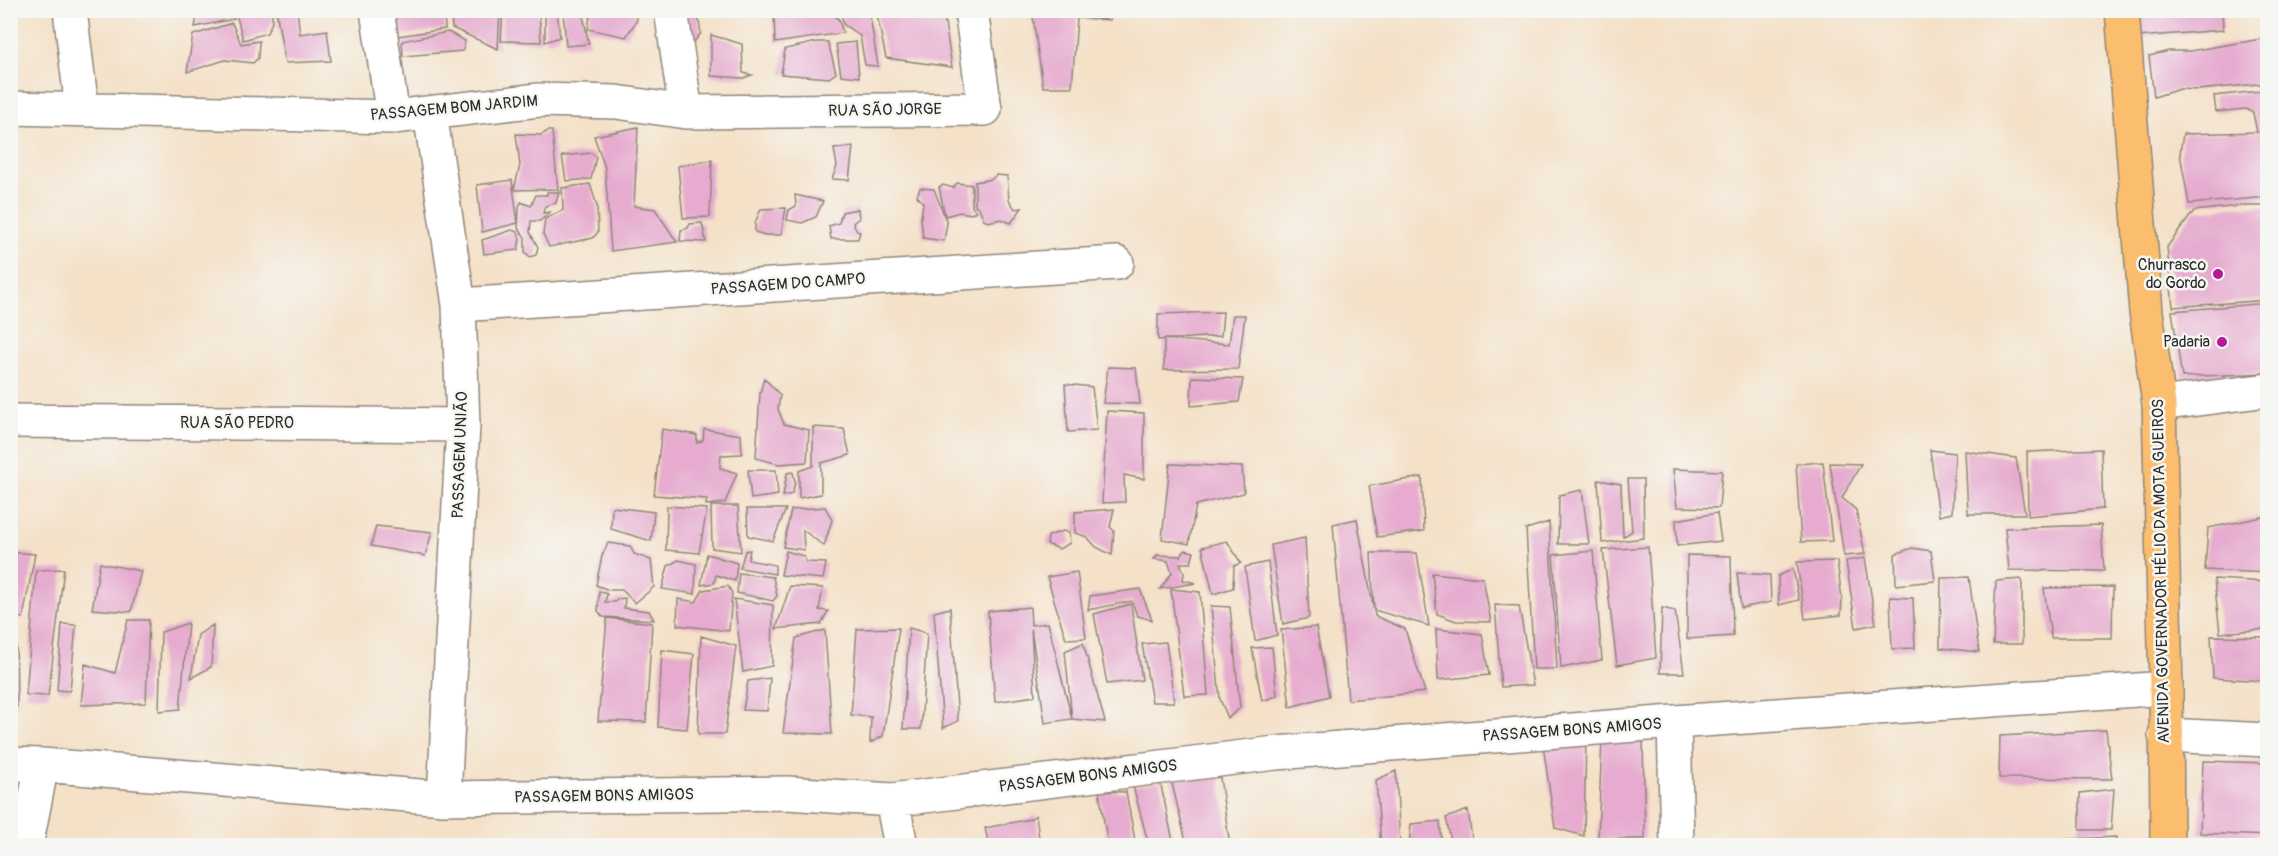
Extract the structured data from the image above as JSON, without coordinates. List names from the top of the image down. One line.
{"streets":{"main road":["AVENIDA GOVERNADOR HÉLIO DA MOTA GUEIROS"],"street":["PASSAGEM BOM JARDIM","RUA SÃO JORGE","PASSAGEM DO CAMPO","RUA SÃO PEDRO","PASSAGEM UNIÃO","PASSAGEM BONS AMIGOS"]},"crossings":[["PASSAGEM BOM JARDIM","RUA SÃO JORGE"],["PASSAGEM BOM JARDIM","PASSAGEM UNIÃO"],["PASSAGEM DO CAMPO","PASSAGEM UNIÃO"],["RUA SÃO PEDRO","PASSAGEM UNIÃO"],["PASSAGEM UNIÃO","PASSAGEM BONS AMIGOS"],["AVENIDA GOVERNADOR HÉLIO DA MOTA GUEIROS","PASSAGEM BONS AMIGOS"]],"places":["Churrasco do Gordo","Padaria"]}
